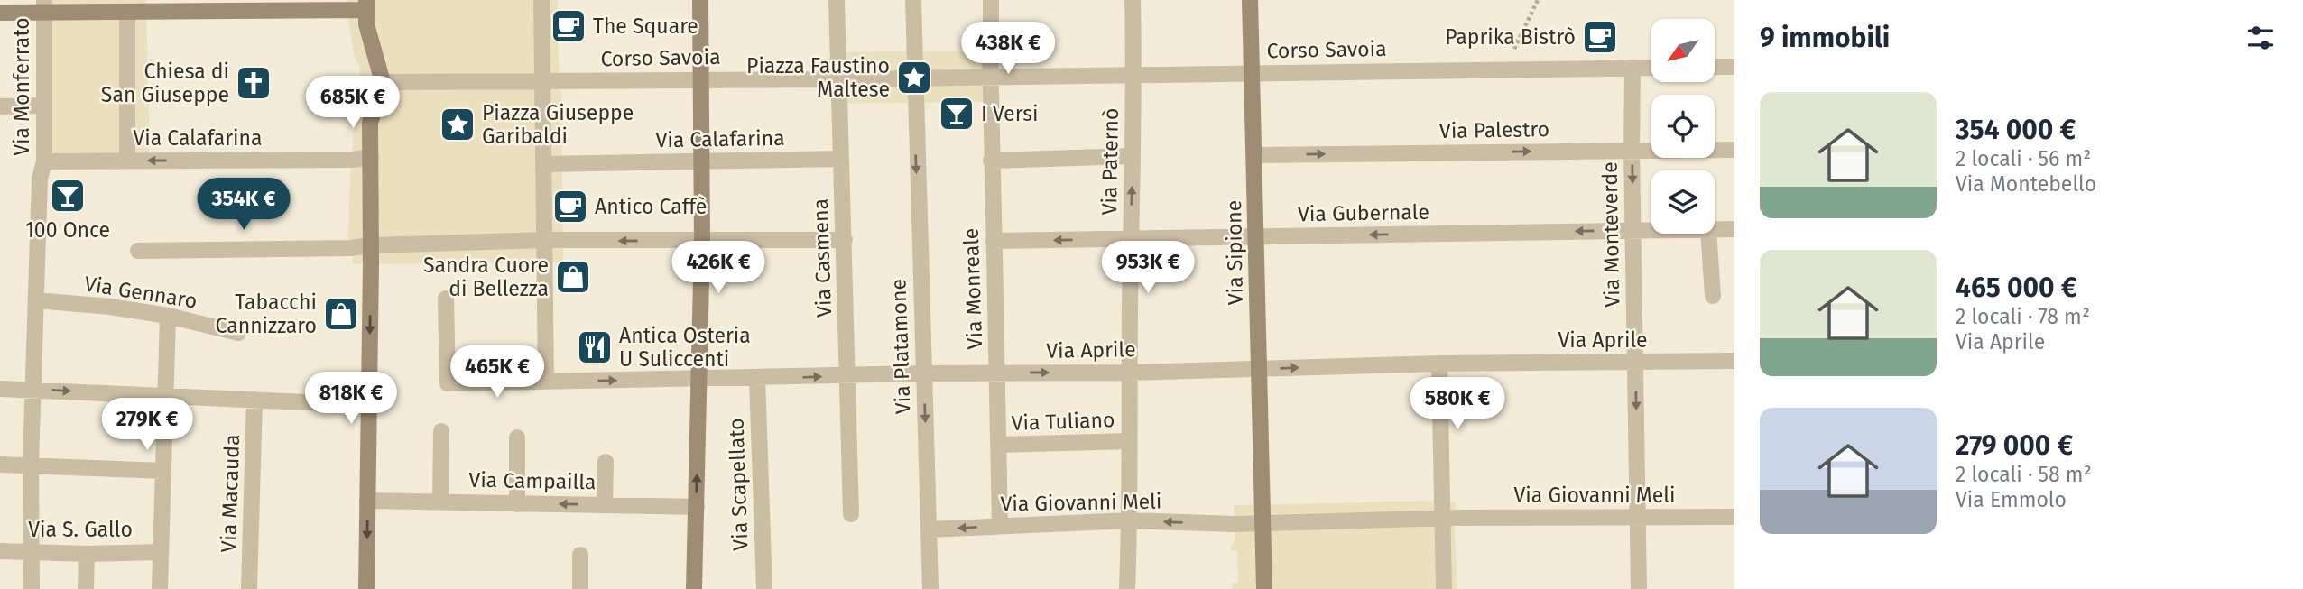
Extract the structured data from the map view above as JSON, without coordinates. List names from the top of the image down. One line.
{"streets":{"street":["Corso Savoia","Via Monferrato","Via Palestro","Via Calafarina","Via Paternò","Via Gubernale","Via Monteverde","Via Sipione","Via Casmena","Via Monreale","Via Gennaro","Via Aprile","Via Platamone","Via Tuliano","Via Campailla","Via Scapellato","Via Macauda","Via Giovanni Meli","Via S. Gallo"]},"crossings":[["Corso Savoia","Via Paternò"],["Corso Savoia","Via Monteverde"],["Corso Savoia","Via Sipione"],["Corso Savoia","Via Casmena"],["Corso Savoia","Via Monreale"],["Corso Savoia","Via Platamone"],["Via Monferrato","Via Calafarina"],["Via Monferrato","Via Gennaro"],["Via Monferrato","Via S. Gallo"],["Via Palestro","Via Monteverde"],["Via Palestro","Via Sipione"],["Via Calafarina","Via Casmena"],["Via Paternò","Via Gubernale"],["Via Paternò","Via Aprile"],["Via Paternò","Via Tuliano"],["Via Paternò","Via Giovanni Meli"],["Via Gubernale","Via Monteverde"],["Via Gubernale","Via Sipione"],["Via Gubernale","Via Monreale"],["Via Monteverde","Via Aprile"],["Via Monteverde","Via Giovanni Meli"],["Via Sipione","Via Aprile"],["Via Sipione","Via Giovanni Meli"],["Via Casmena","Via Aprile"],["Via Monreale","Via Aprile"],["Via Monreale","Via Tuliano"],["Via Monreale","Via Giovanni Meli"],["Via Aprile","Via Platamone"],["Via Aprile","Via Scapellato"],["Via Platamone","Via Giovanni Meli"]],"one_way":["Via Palestro","Via Gubernale","Via Monteverde","Via Platamone"],"places":{"cafe":["The Square","Paprika Bistrò","Antico Caffè"],"place":["Piazza Faustino Maltese","Piazza Giuseppe Garibaldi"],"church":["Chiesa di San Giuseppe"],"bar":["I Versi","100 Once"],"shop":["Sandra Cuore di Bellezza","Tabacchi Cannizzaro"],"restaurant":["Antica Osteria U Suliccenti"]},"north":"bottom left","page":{"heading":"9 immobili","price":["438K €","685K €","354K €","426K €","953K €","465K €","818K €","580K €","279K €"],"list":[{"name":"354 000 €","note":"2 locali · 56 m² · Via Montebello"},{"name":"465 000 €","note":"2 locali · 78 m² · Via Aprile"},{"name":"279 000 €","note":"2 locali · 58 m² · Via Emmolo"}]}}
